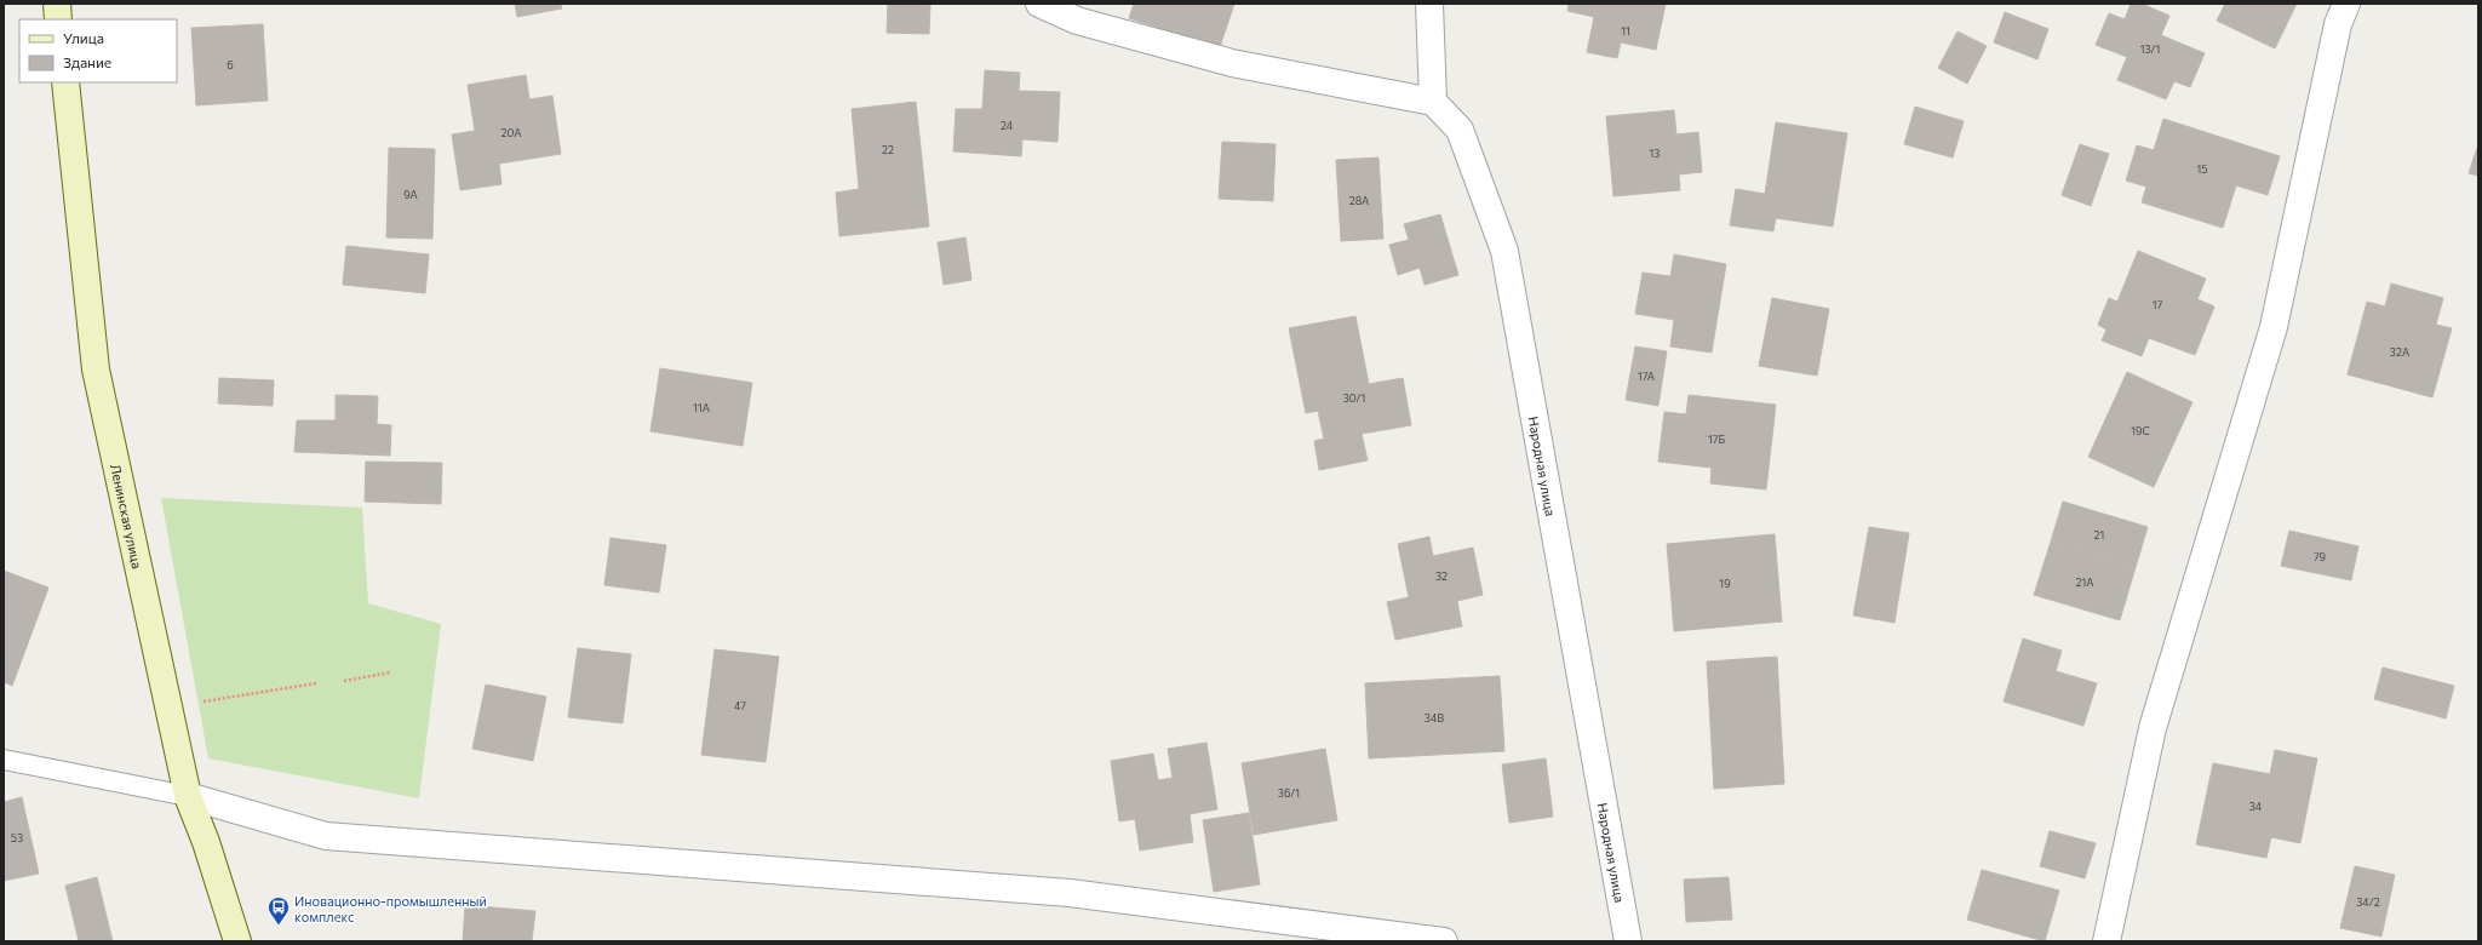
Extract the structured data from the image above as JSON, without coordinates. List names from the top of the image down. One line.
{"streets":{"street":["Народная улица","Ленинская улица"]},"places":{"bus stop":["Иновационно-промышленный комплекс"]},"house_numbers":["11","13/1","6","24","20А","22","13","15","9А","28А","17","32А","17А","30/1","11А","19С","17Б","21","79","32","21А","19","47","34В","36/1","34","53","34/2"],"legend":["Улица","Здание"]}
